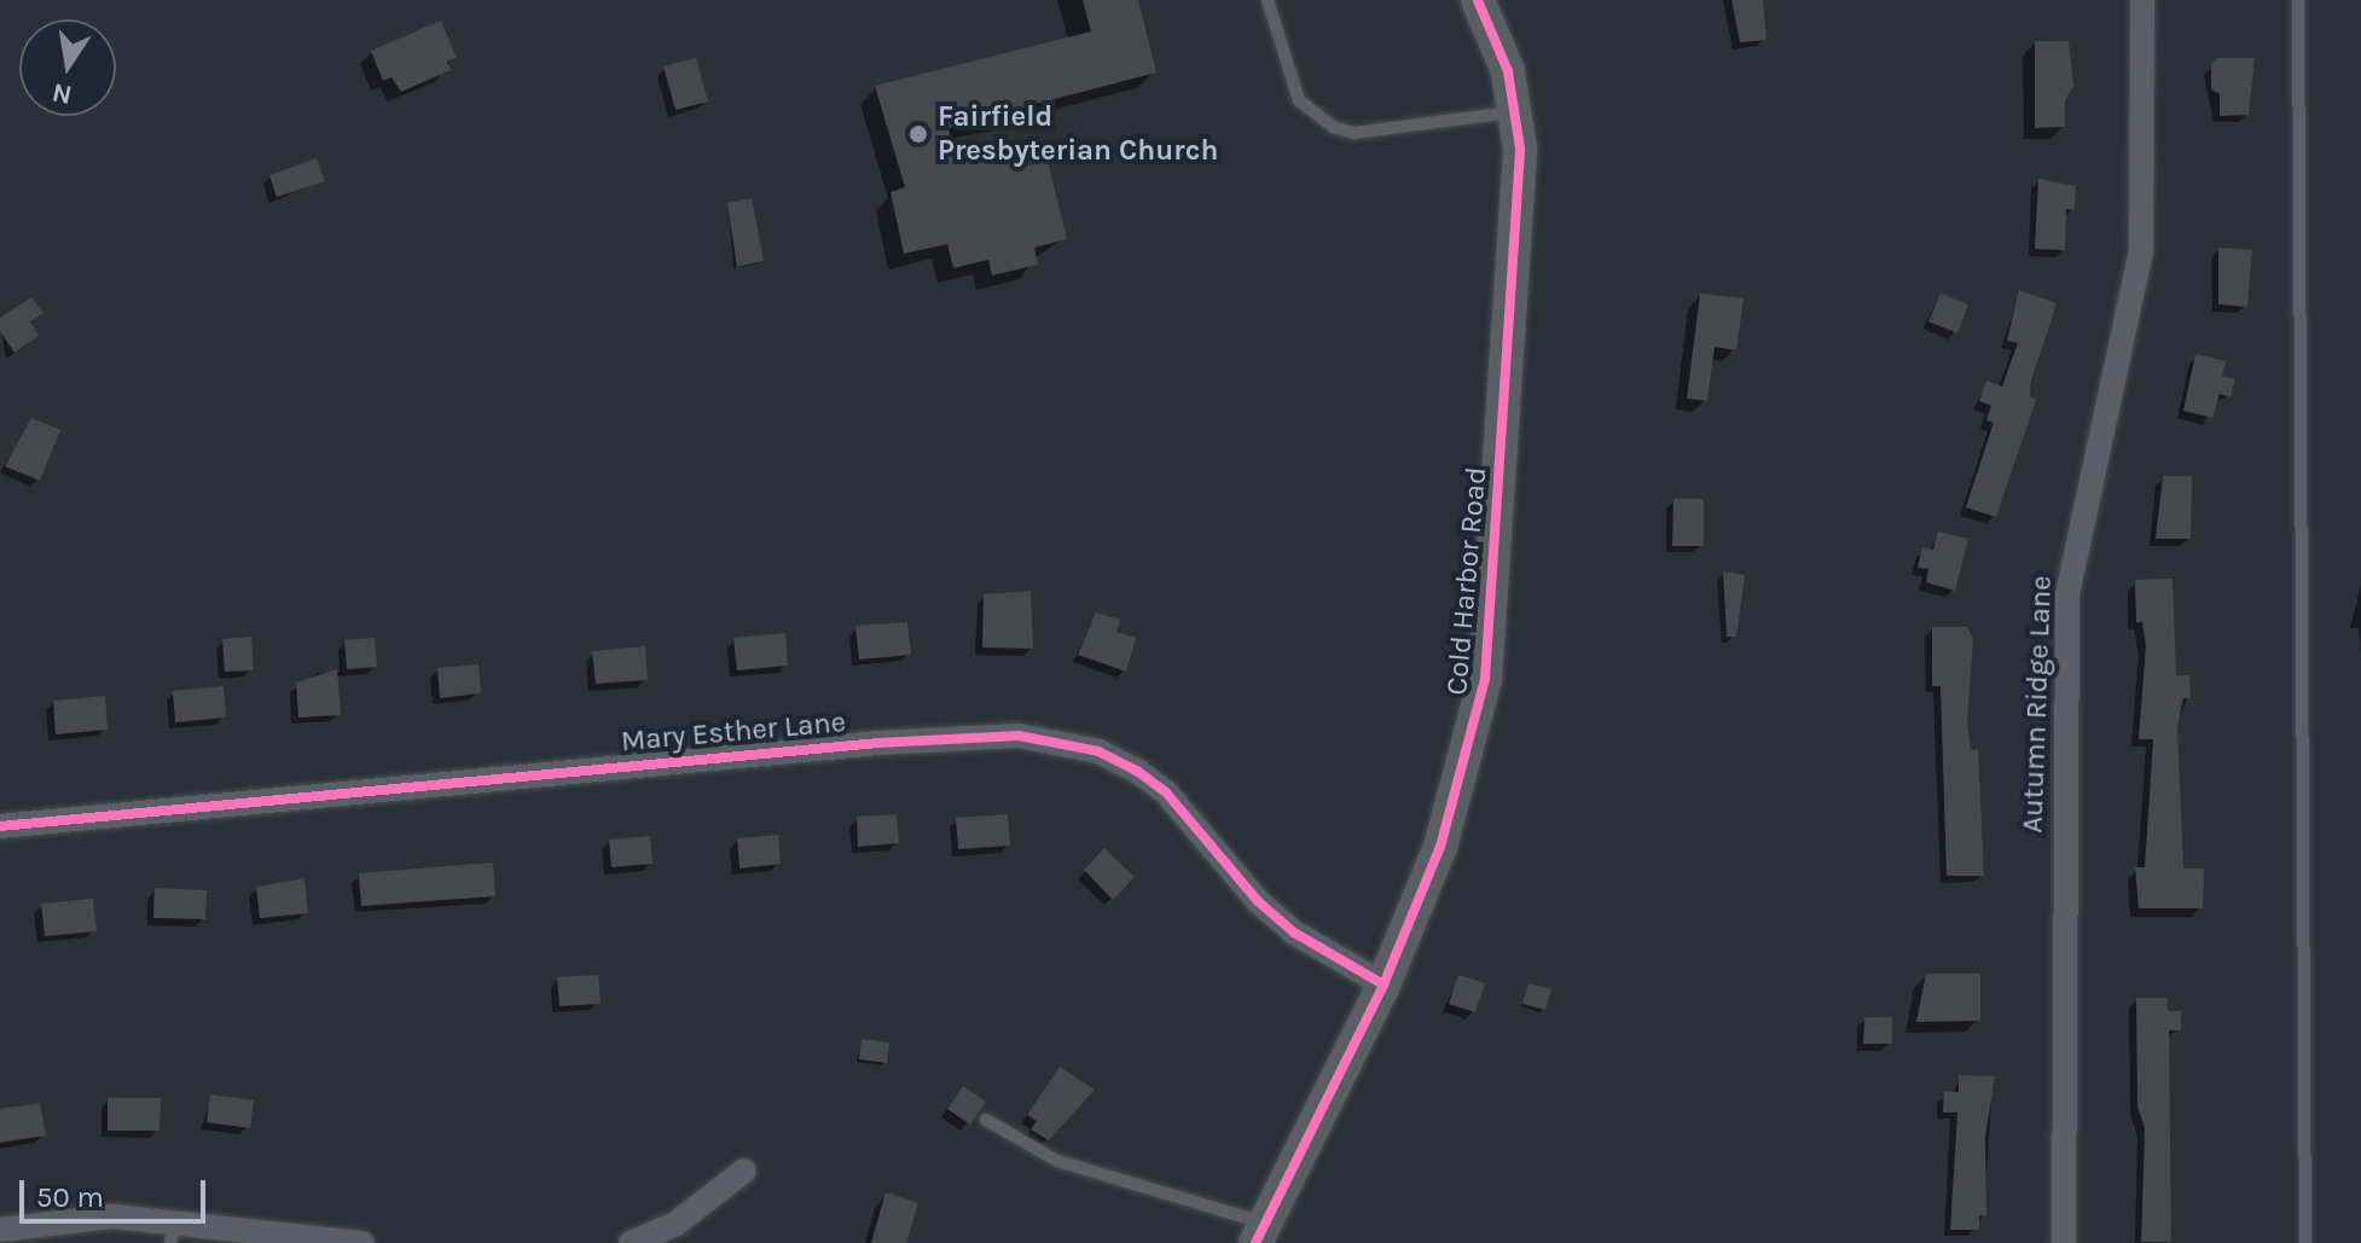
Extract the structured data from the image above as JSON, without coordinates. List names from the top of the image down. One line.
{"streets":{"main road":["Cold Harbor Road"],"street":["Autumn Ridge Lane","Mary Esther Lane"]},"crossings":[["Cold Harbor Road","Mary Esther Lane"]],"places":["Fairfield Presbyterian Church"],"scale_bar":"50 m","north":"bottom"}
